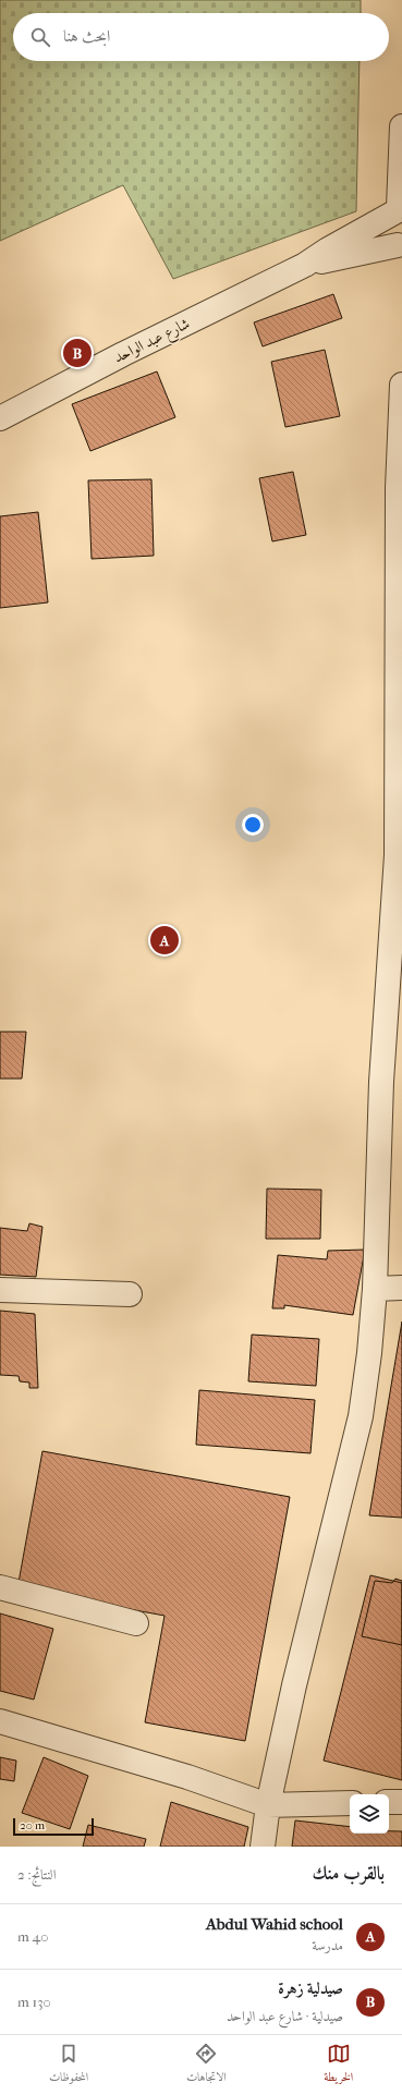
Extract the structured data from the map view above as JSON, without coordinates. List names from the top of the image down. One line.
{"streets":{"street":["شارع عبد الواحد"]},"scale_bar":"20 m","page":{"search":"ابحث هنا","pins":["B","A"],"scale":"20 m","heading":["بالقرب منك","النتائج: 2"],"list":[{"mark":"A","name":"Abdul Wahid school","note":"مدرسة","value":"40 m"},{"mark":"B","name":"صيدلية زهرة","note":"صيدلية · شارع عبد الواحد","value":"130 m"}],"nav":["الخريطة","الاتجاهات","المحفوظات"]}}
